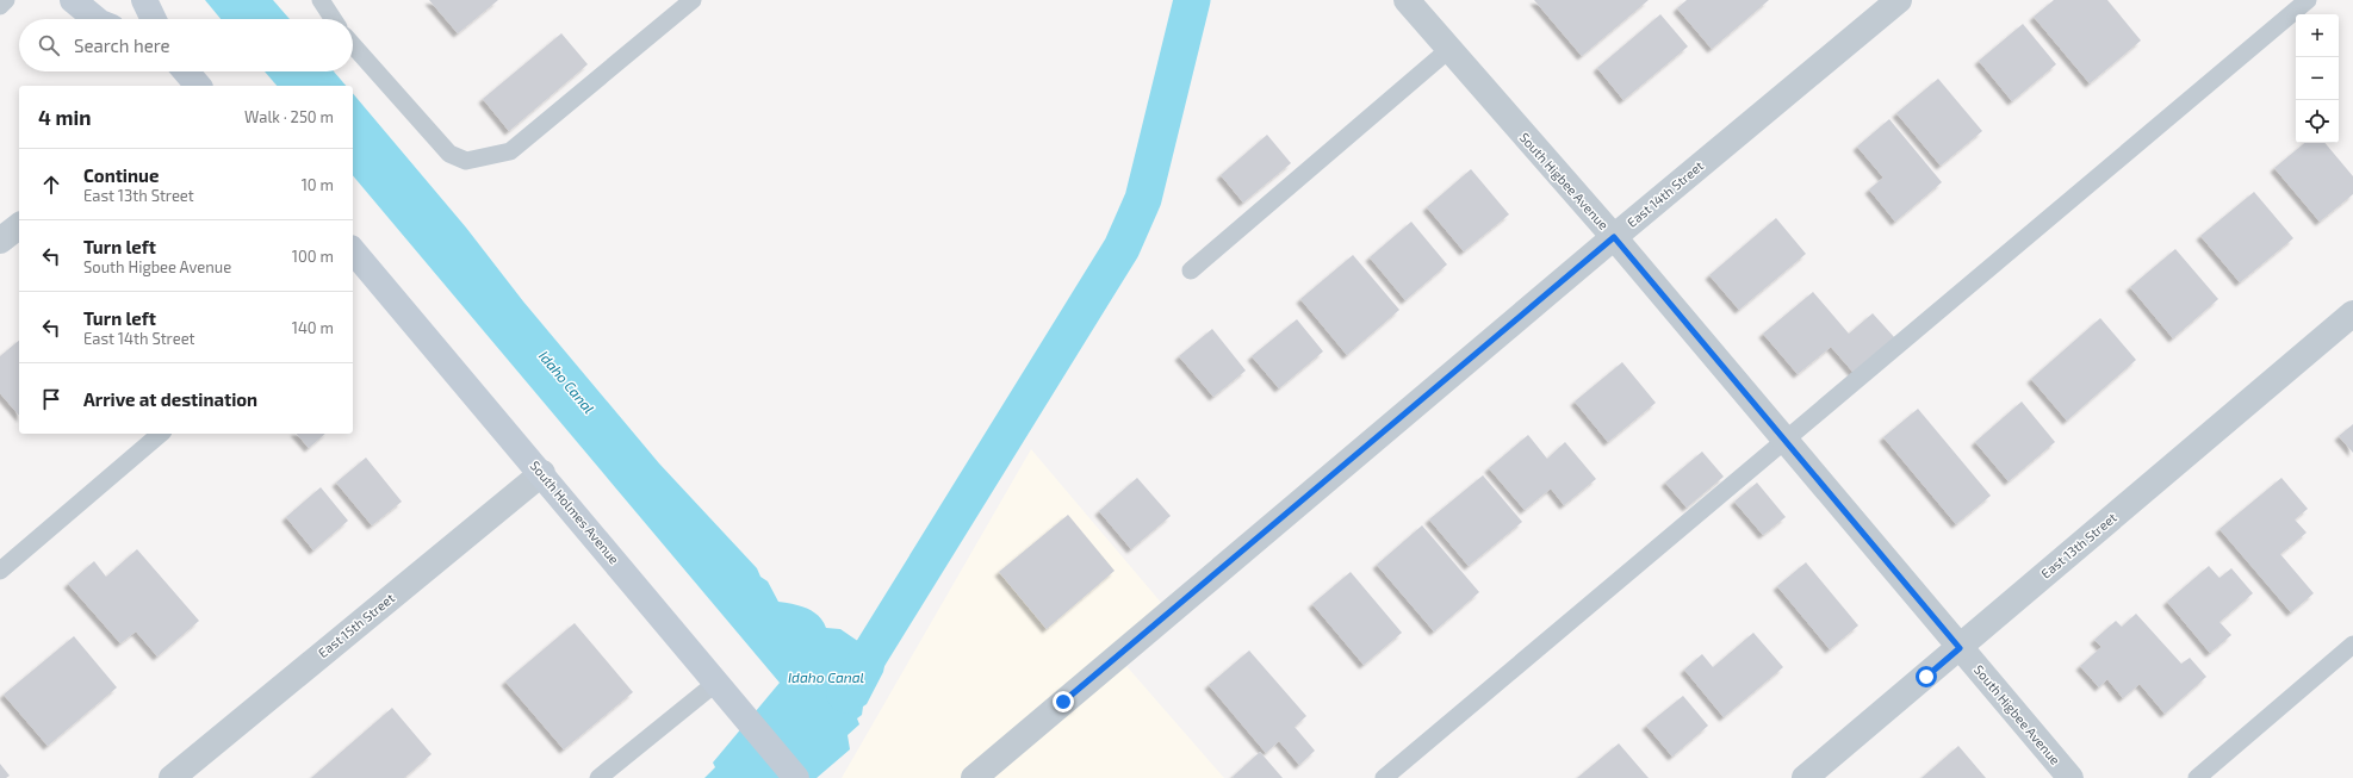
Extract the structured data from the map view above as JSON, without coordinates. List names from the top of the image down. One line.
{"streets":{"main road":["South Holmes Avenue"],"street":["South Higbee Avenue","East 14th Street","East 13th Street","East 15th Street"]},"crossings":[["South Higbee Avenue","East 14th Street"],["South Higbee Avenue","East 13th Street"],["South Holmes Avenue","East 15th Street"]],"water":["Idaho Canal"],"page":{"map_buttons":["+","−"],"search":"Search here","heading":["4 min","Walk · 250 m"],"list":[["Continue","East 13th Street","10 m"],["Turn left","South Higbee Avenue","100 m"],["Turn left","East 14th Street","140 m"],"Arrive at destination"]}}
